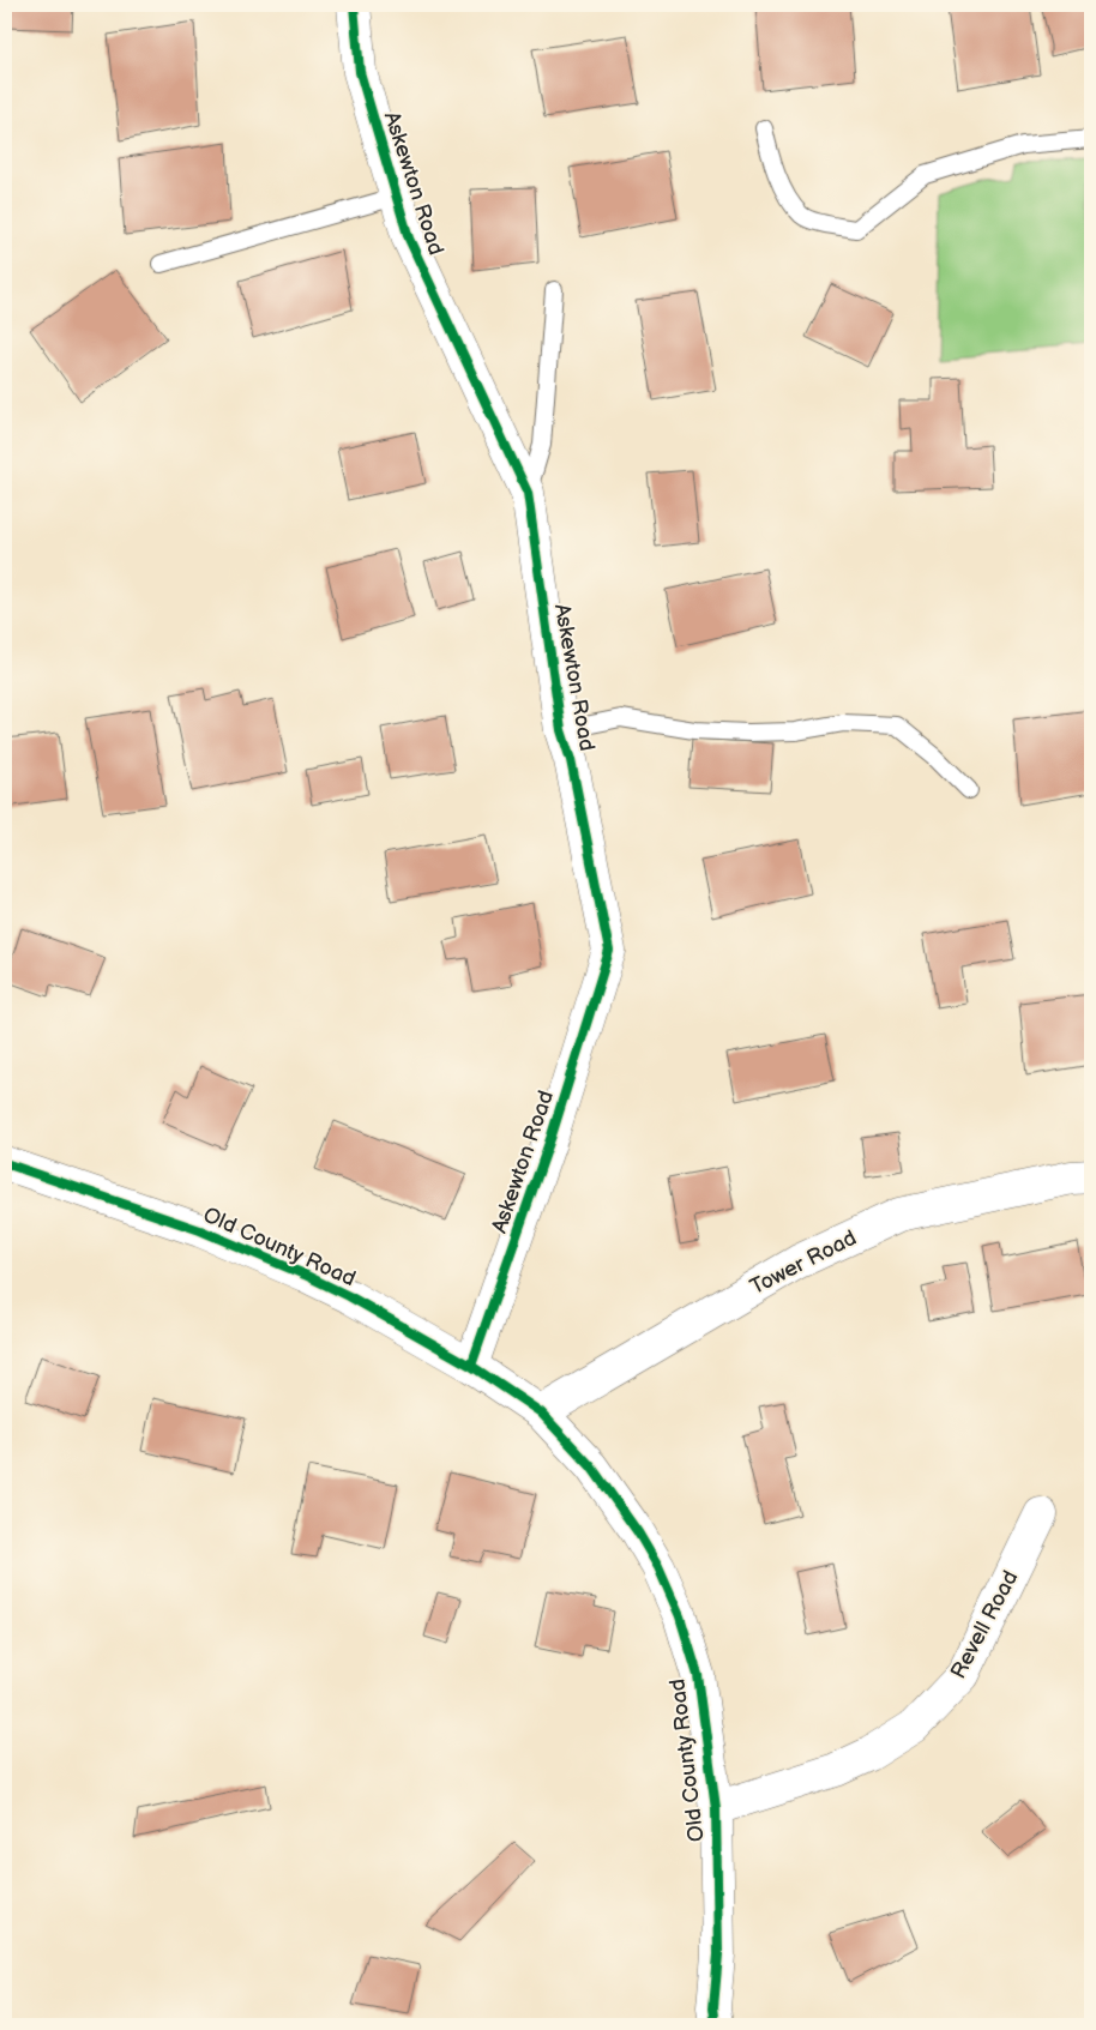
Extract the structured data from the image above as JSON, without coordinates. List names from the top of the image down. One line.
{"streets":{"street":["Askewton Road","Old County Road","Tower Road","Revell Road"]},"crossings":[["Askewton Road","Old County Road"],["Old County Road","Tower Road"],["Old County Road","Revell Road"]]}
